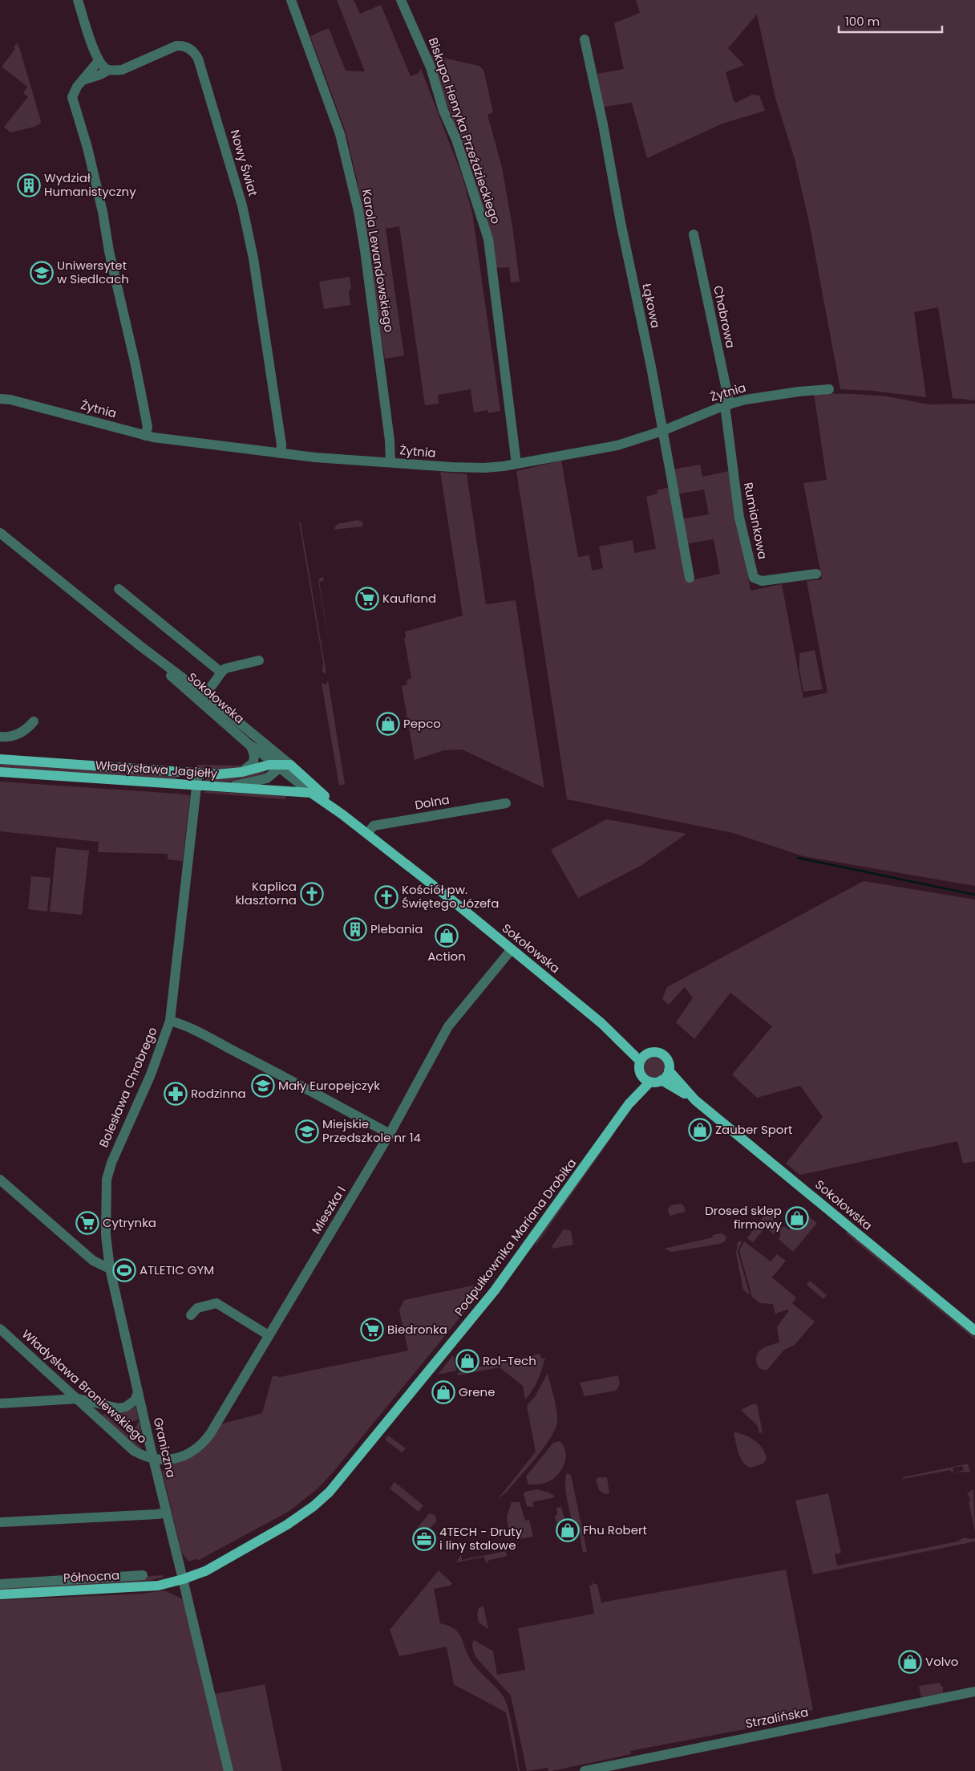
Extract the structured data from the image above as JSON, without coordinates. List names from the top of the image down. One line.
{"streets":{"main road":["Sokołowska","Władysława Jagiełły","Podpułkownika Mariana Drobika","Północna"],"street":["Biskupa Henryka Przeździeckiego","Nowy Świat","Karola Lewandowskiego","Łąkowa","Chabrowa","Żytnia","Rumiankowa","Dolna","Bolesława Chrobrego","Mieszka I","Władysława Broniewskiego","Graniczna","Strzalińska"]},"crossings":[["Biskupa Henryka Przeździeckiego","Żytnia"],["Nowy Świat","Żytnia"],["Karola Lewandowskiego","Żytnia"],["Łąkowa","Żytnia"],["Chabrowa","Żytnia"],["Chabrowa","Rumiankowa"],["Żytnia","Rumiankowa"],["Sokołowska","Władysława Jagiełły"],["Sokołowska","Dolna"],["Sokołowska","Mieszka I"],["Sokołowska","Podpułkownika Mariana Drobika"],["Władysława Jagiełły","Bolesława Chrobrego"],["Bolesława Chrobrego","Graniczna"],["Mieszka I","Władysława Broniewskiego"],["Mieszka I","Graniczna"],["Podpułkownika Mariana Drobika","Graniczna"],["Podpułkownika Mariana Drobika","Północna"],["Władysława Broniewskiego","Graniczna"],["Graniczna","Północna"]],"places":{"building":["Wydział Humanistyczny","Plebania"],"school or university":["Uniwersytet w Siedlcach","Mały Europejczyk","Miejskie Przedszkole nr 14"],"supermarket":["Kaufland","Cytrynka","Biedronka"],"shop":["Pepco","Action","Zauber Sport","Drosed sklep firmowy","Rol-Tech","Grene","Fhu Robert","Volvo"],"church":["Kaplica klasztorna","Kościół pw. Świętego Józefa"],"pharmacy":["Rodzinna"],"sports":["ATLETIC GYM"],"office":["4TECH - Druty i liny stalowe"]},"scale_bar":"100 m"}
